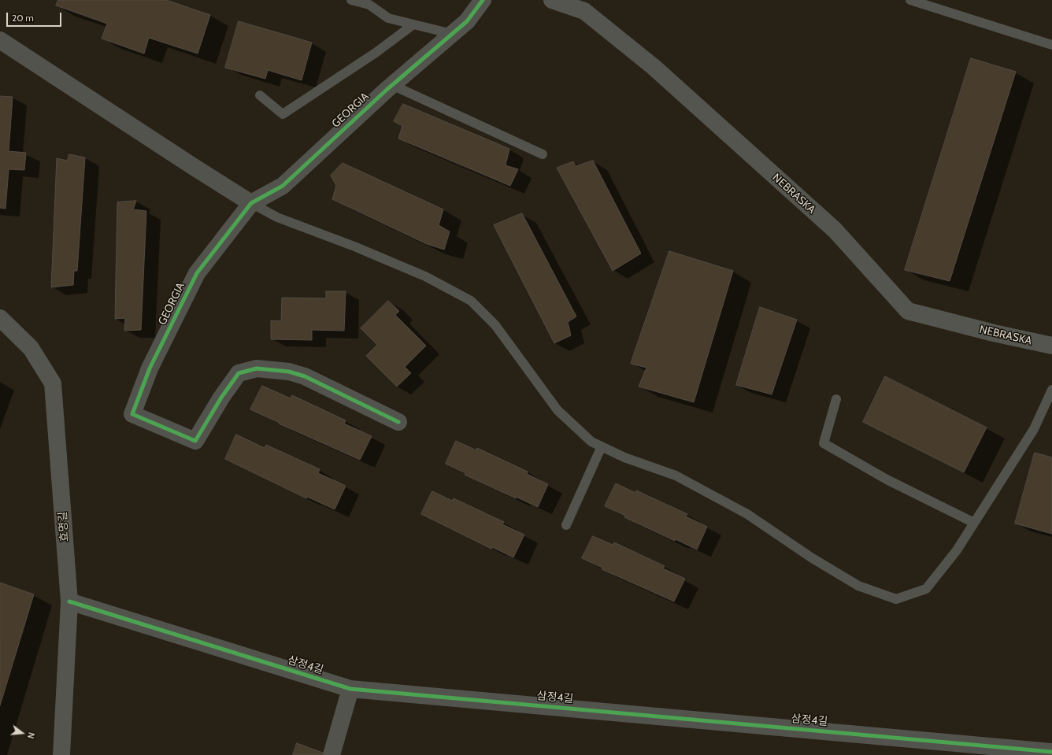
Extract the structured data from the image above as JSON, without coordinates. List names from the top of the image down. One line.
{"streets":{"street":["GEORGIA","NEBRASKA","효명길","삼정4길"]},"crossings":[["효명길","삼정4길"]],"scale_bar":"20 m","north":"right"}
